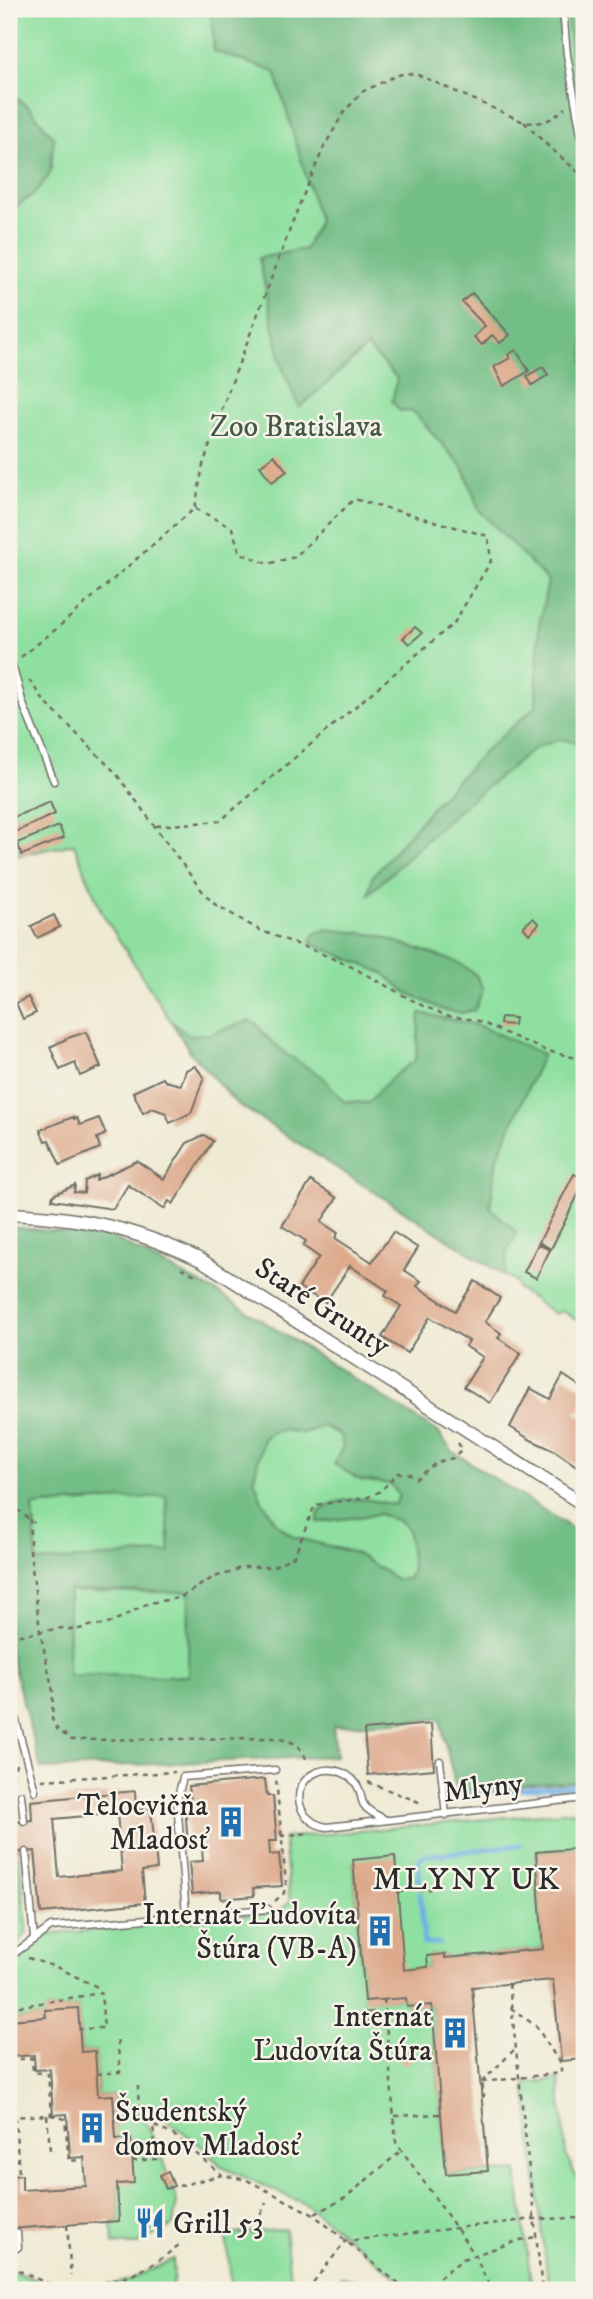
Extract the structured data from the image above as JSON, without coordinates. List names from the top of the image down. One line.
{"streets":{"street":["Staré Grunty"],"lane":["Mlyny"]},"districts":["MLYNY UK"],"parks":["Zoo Bratislava"],"places":{"building":["Telocvičňa Mladosť","Internát Ľudovíta Štúra (VB-A)","Internát Ľudovíta Štúra","Študentský domov Mladosť"],"restaurant":["Grill 53"]}}
